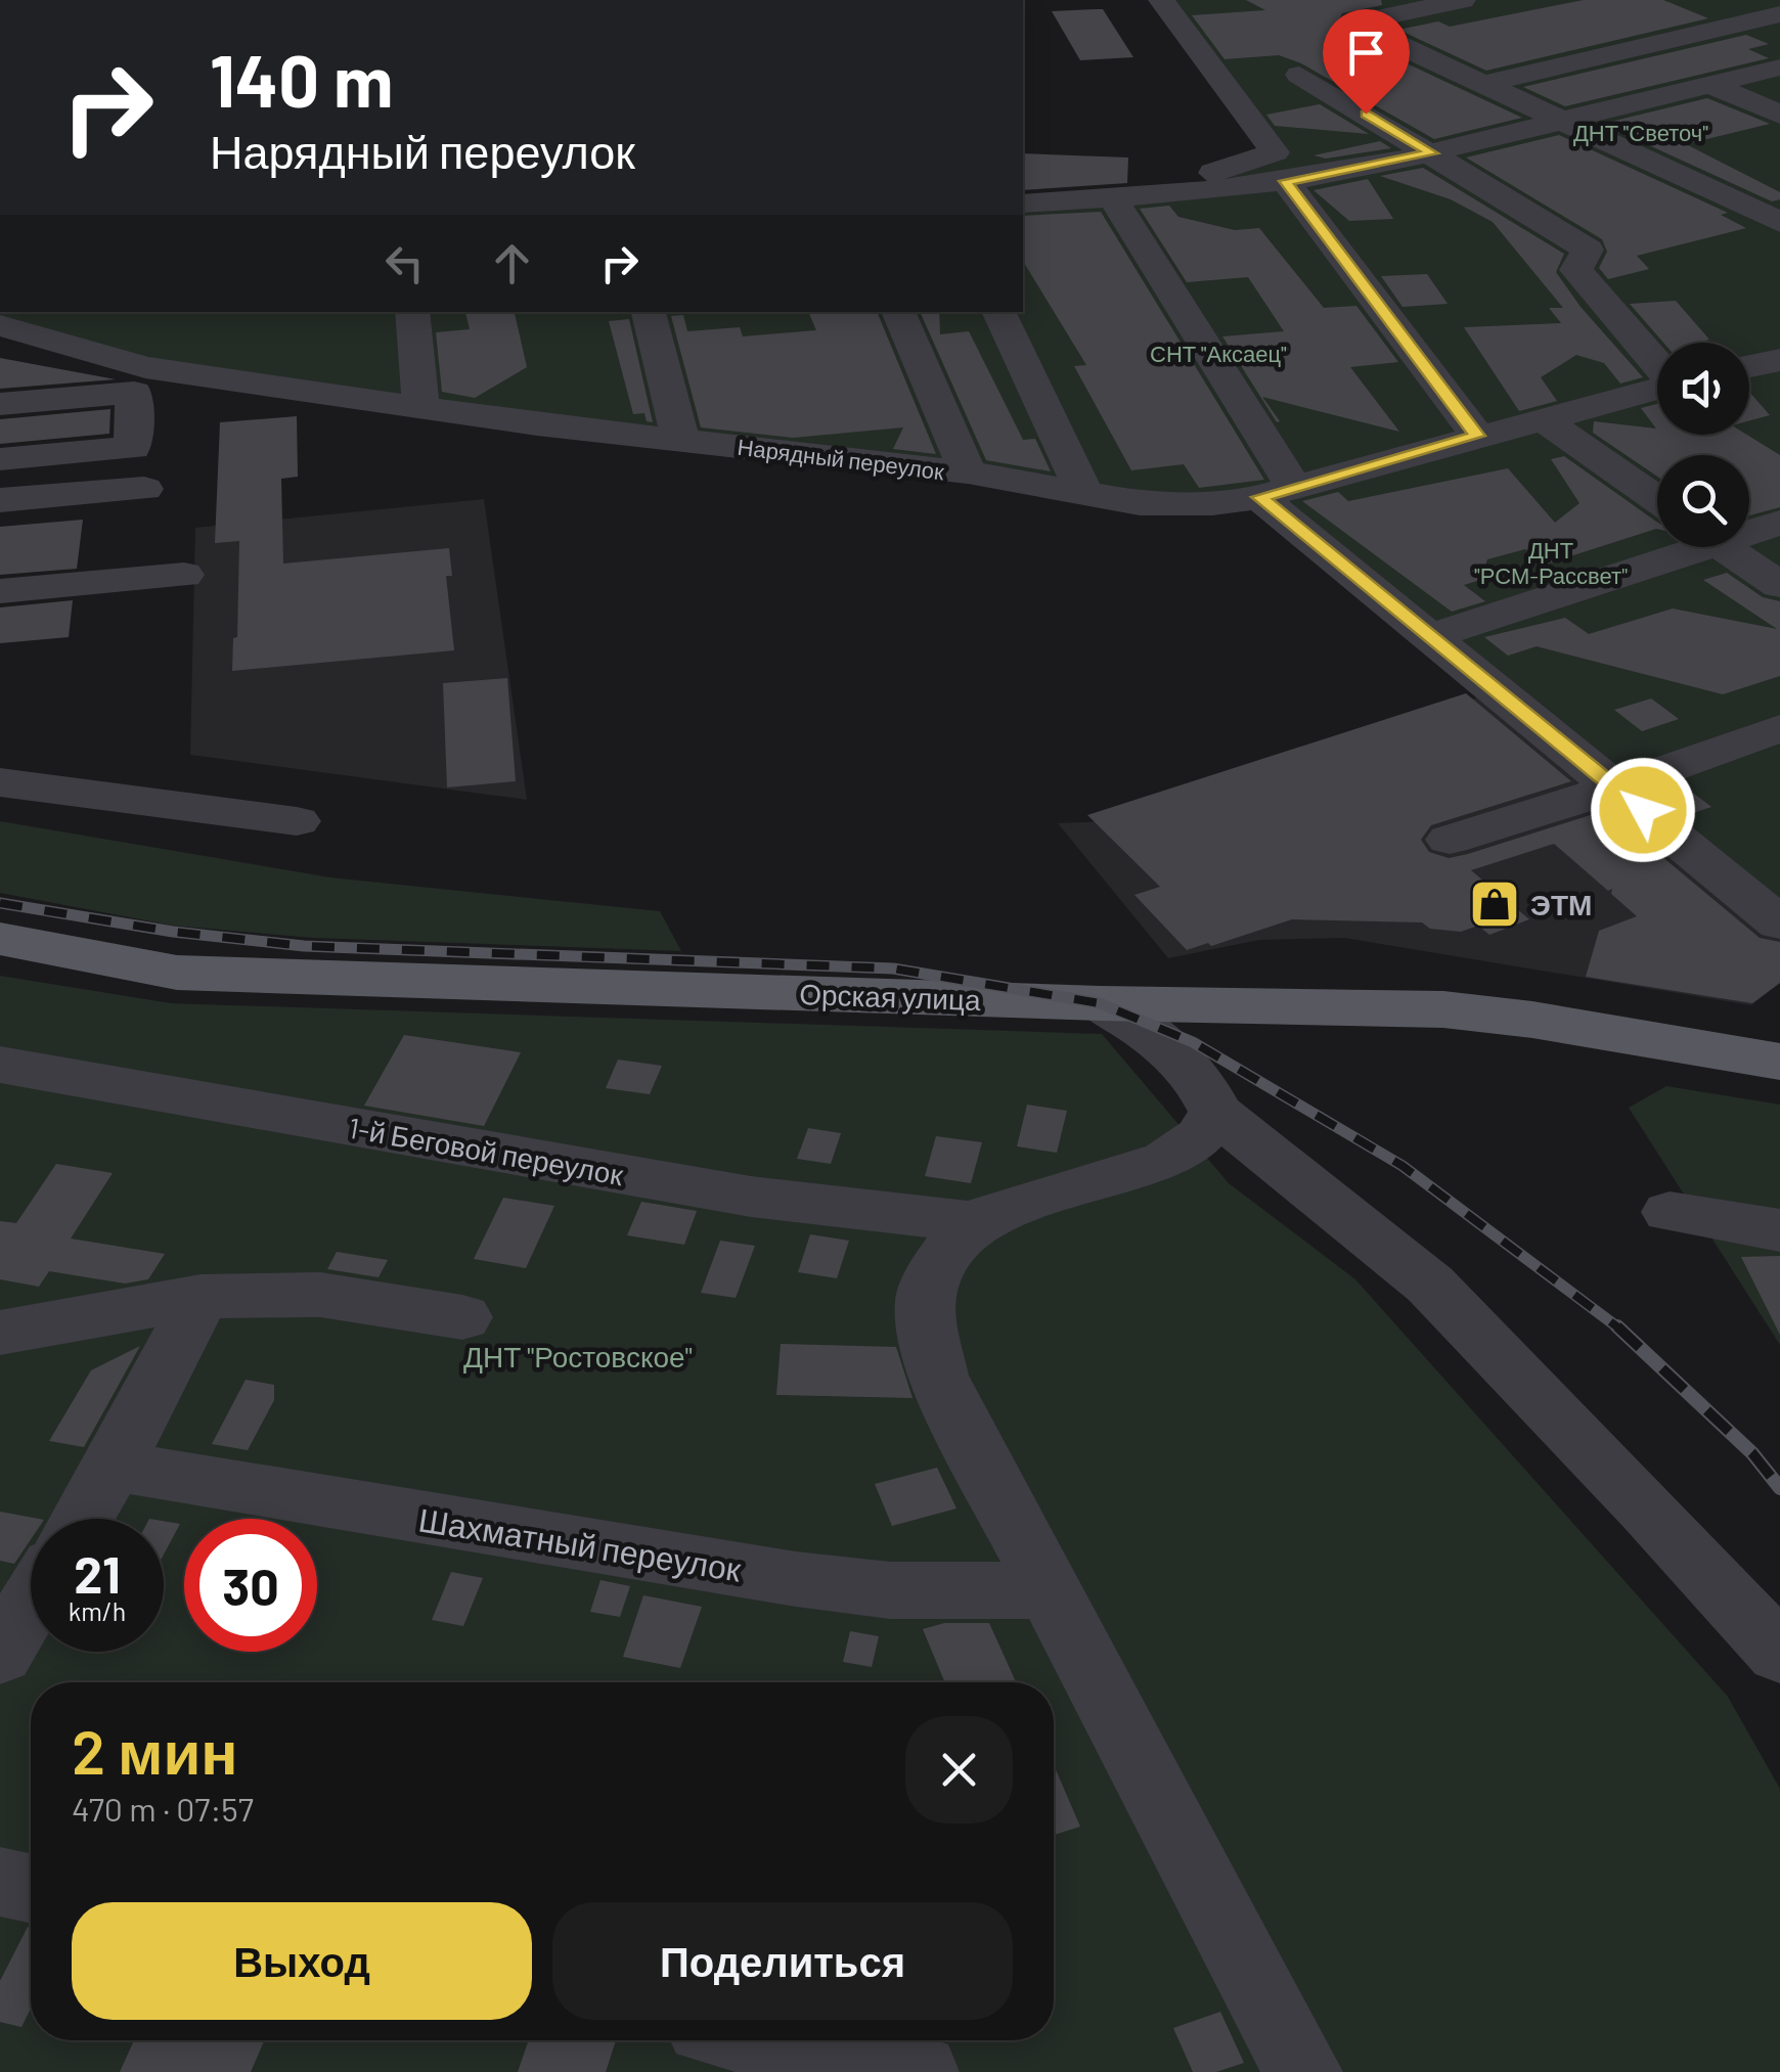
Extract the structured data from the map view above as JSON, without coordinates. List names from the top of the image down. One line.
{"streets":{"main road":["Орская улица"],"street":["Нарядный переулок","1-й Беговой переулок","Шахматный переулок"]},"parks":["ДНТ \"Светоч\"","СНТ \"Аксаец\"","ДНТ \"РСМ-Рассвет\"","ДНТ \"Ростовское\""],"places":{"shop":["ЭТМ"]},"page":{"turn":["140 m","Нарядный переулок"],"speed":"21 km/h","limit":"30","heading":["2 мин","470 m · 07:57"],"buttons":["Выход","Поделиться"]}}
